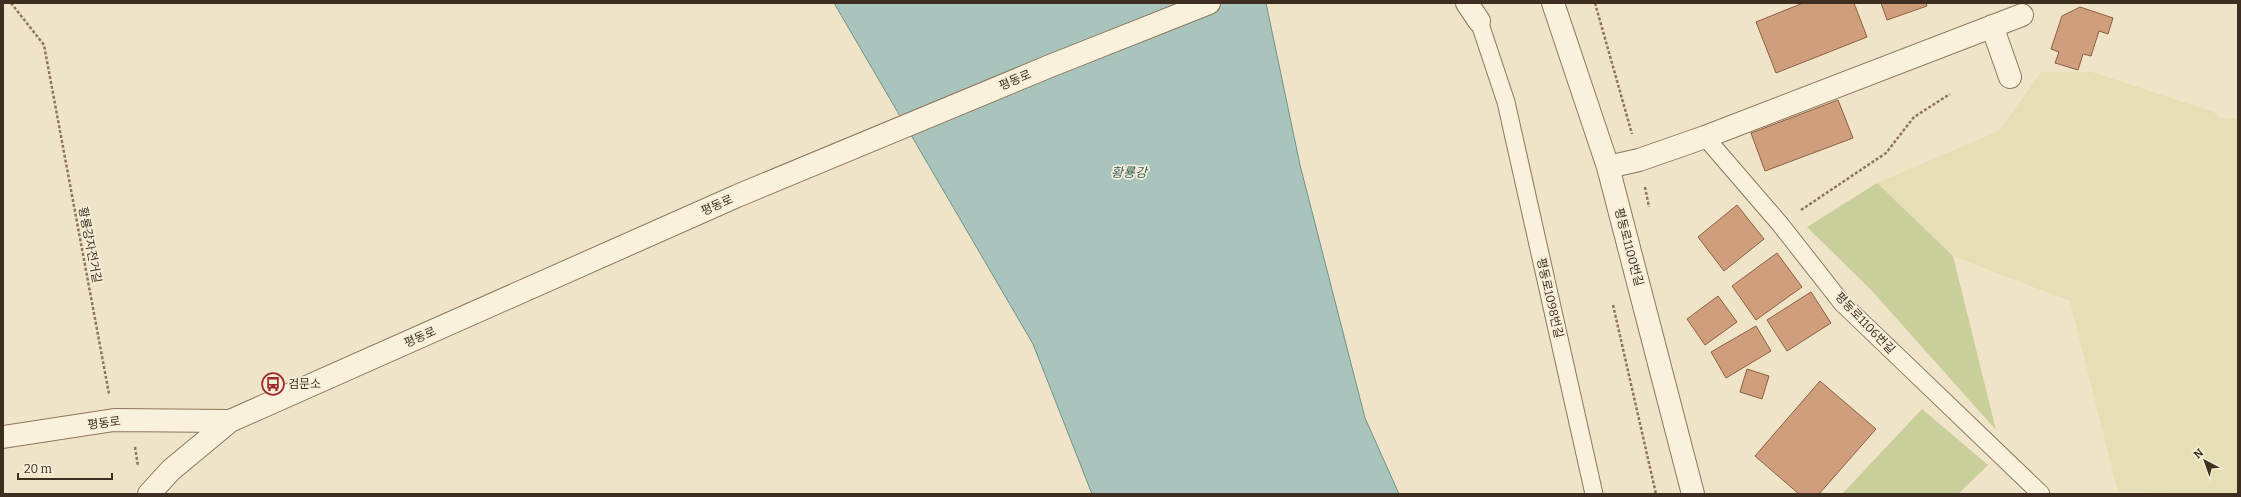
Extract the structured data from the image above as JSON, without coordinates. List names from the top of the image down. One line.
{"streets":{"street":["평동로","평동로1100번길"],"lane":["평동로1098번길","평동로1106번길"],"path":["황룡강자전거길"]},"crossings":[["평동로","황룡강자전거길"]],"water":["황룡강"],"places":{"bus stop":["검문소"]},"scale_bar":"20 m","north":"top left"}
